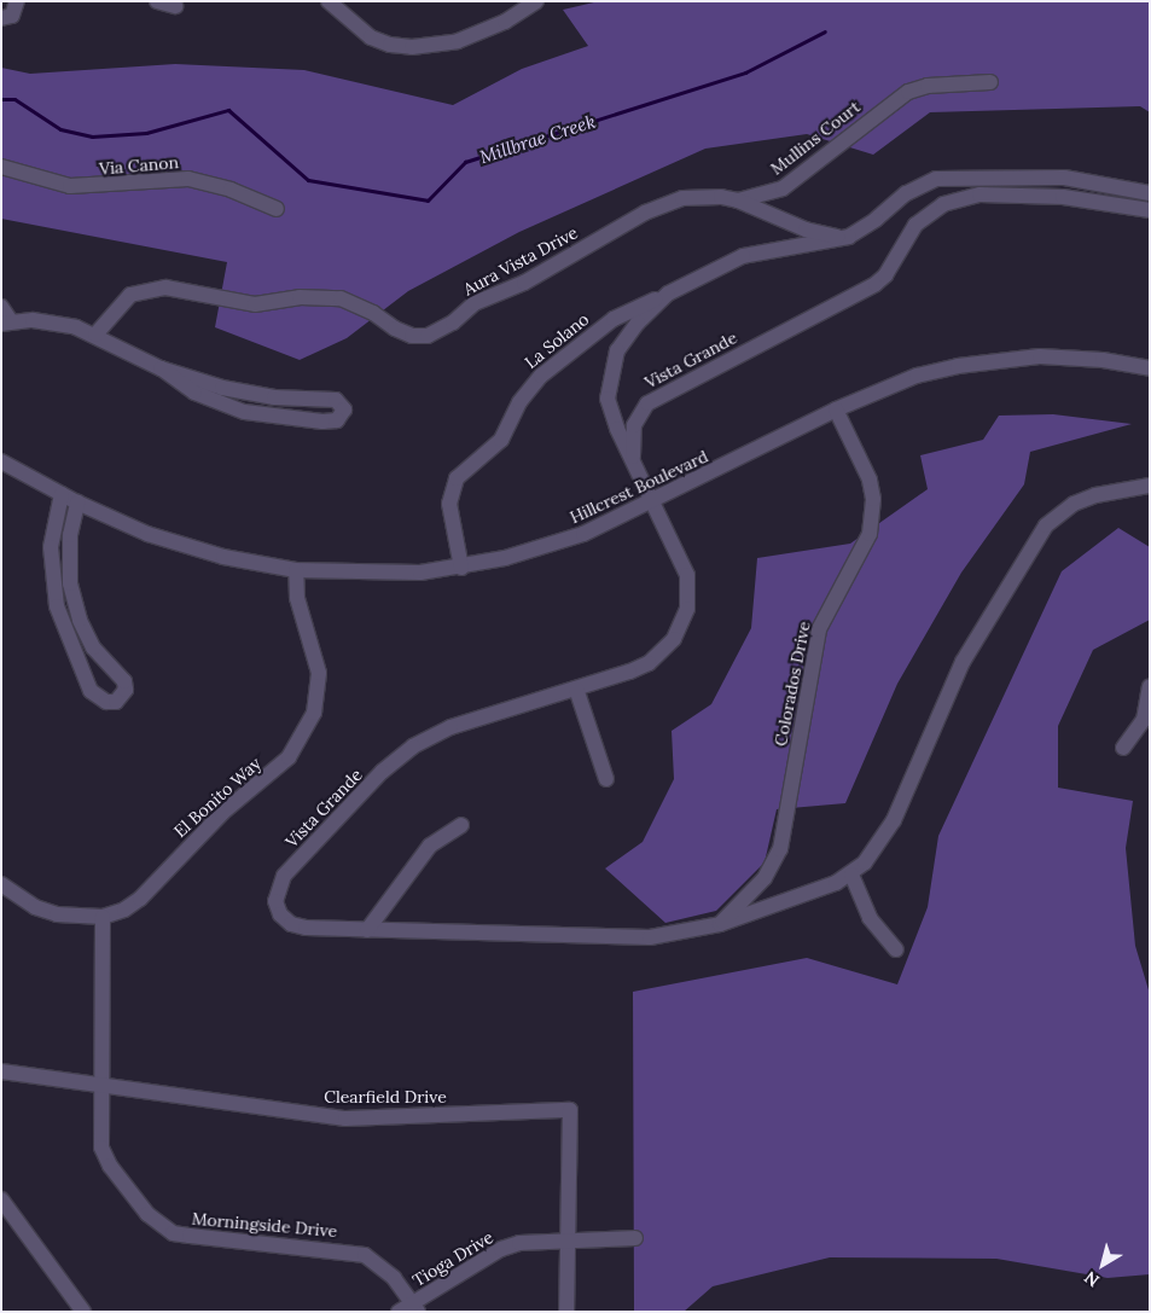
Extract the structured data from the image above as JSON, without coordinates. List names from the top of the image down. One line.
{"streets":{"street":["Mullins Court","Via Canon","Aura Vista Drive","La Solano","Vista Grande","Hillcrest Boulevard","Colorados Drive","El Bonito Way","Clearfield Drive","Morningside Drive","Tioga Drive"]},"crossings":[["Mullins Court","Aura Vista Drive"],["La Solano","Hillcrest Boulevard"],["Vista Grande","Hillcrest Boulevard"],["Vista Grande","Colorados Drive"],["Hillcrest Boulevard","Colorados Drive"],["Hillcrest Boulevard","El Bonito Way"],["El Bonito Way","Morningside Drive"],["Clearfield Drive","Morningside Drive"],["Clearfield Drive","Tioga Drive"],["Morningside Drive","Tioga Drive"]],"water":["Millbrae Creek"],"north":"bottom left"}
